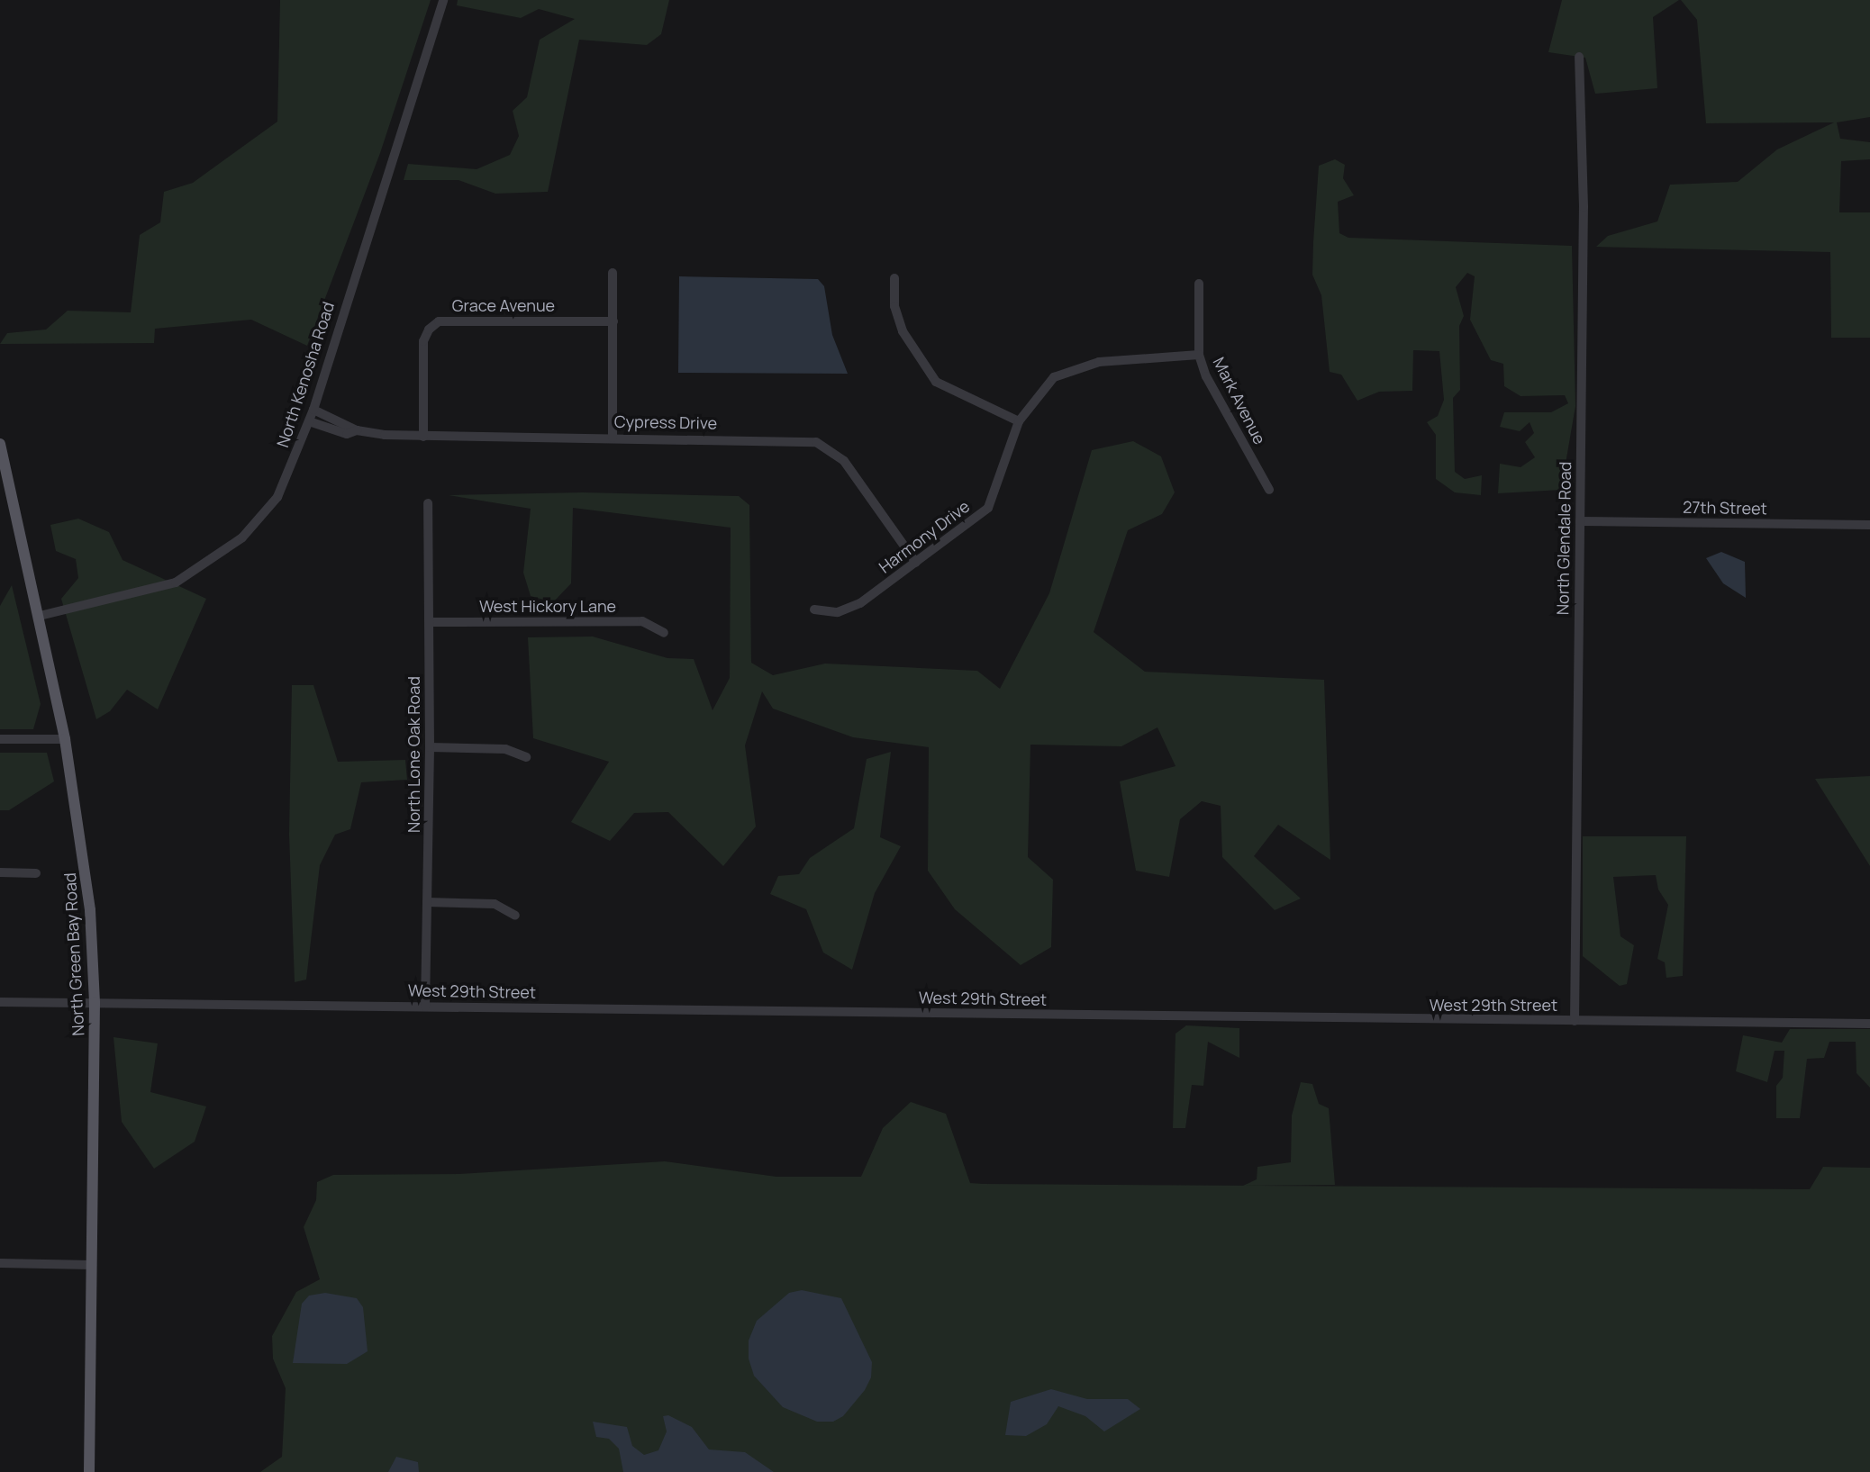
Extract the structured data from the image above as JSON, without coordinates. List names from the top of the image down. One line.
{"streets":{"main road":["North Green Bay Road"],"street":["Grace Avenue","North Kenosha Road","Mark Avenue","Cypress Drive","27th Street","Harmony Drive","North Glendale Road","West Hickory Lane","North Lone Oak Road","West 29th Street"]},"crossings":[["Grace Avenue","Cypress Drive"],["North Kenosha Road","Cypress Drive"],["North Kenosha Road","North Green Bay Road"],["Mark Avenue","Harmony Drive"],["Cypress Drive","Harmony Drive"],["27th Street","North Glendale Road"],["North Glendale Road","West 29th Street"],["West Hickory Lane","North Lone Oak Road"],["North Lone Oak Road","West 29th Street"],["North Green Bay Road","West 29th Street"]]}
